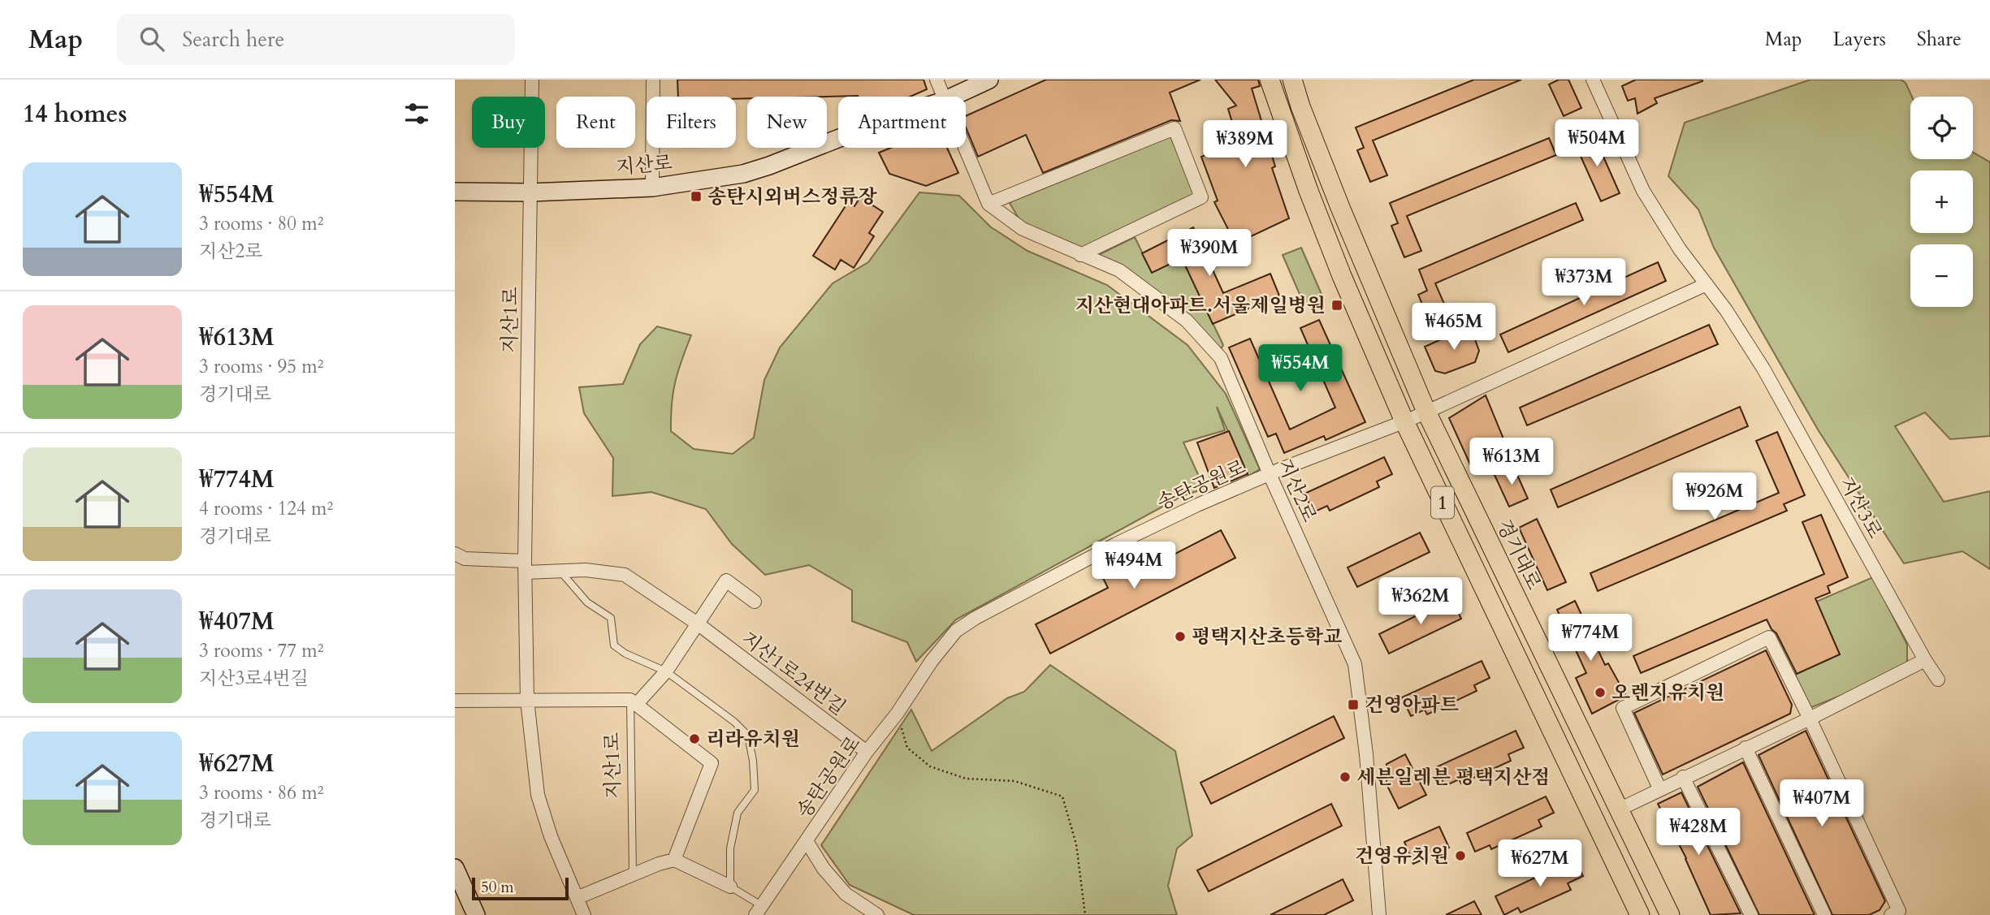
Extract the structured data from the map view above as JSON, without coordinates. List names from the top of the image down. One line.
{"streets":{"main road":["지산로","1","경기대로"],"street":["지산1로","송탄공원로","지산2로","지산3로","지산1로24번길"]},"crossings":[["지산로","지산1로"],["지산1로","지산1로24번길"],["송탄공원로","지산2로"],["송탄공원로","1"],["송탄공원로","지산3로"],["송탄공원로","경기대로"],["송탄공원로","지산1로24번길"]],"places":{"transit":["송탄시외버스정류장","지산현대아파트.서울제일병원","건영아파트"],"other":["평택지산초등학교","오렌지유치원","리라유치원","세븐일레븐 평택지산점","건영유치원"]},"scale_bar":"50 m","page":{"header":"Map","search":"Search here","nav":["Map","Layers","Share"],"heading":"14 homes","map_buttons":["+","−"],"chip":["Buy","Rent","Filters","New","Apartment"],"price":["₩504M","₩389M","₩390M","₩373M","₩465M","₩554M","₩613M","₩926M","₩494M","₩362M","₩774M","₩407M","₩428M","₩627M"],"list":[{"name":"₩554M","note":"3 rooms · 80 m² · 지산2로"},{"name":"₩613M","note":"3 rooms · 95 m² · 경기대로"},{"name":"₩774M","note":"4 rooms · 124 m² · 경기대로"},{"name":"₩407M","note":"3 rooms · 77 m² · 지산3로4번길"},{"name":"₩627M","note":"3 rooms · 86 m² · 경기대로"}],"scale":"50 m"}}
